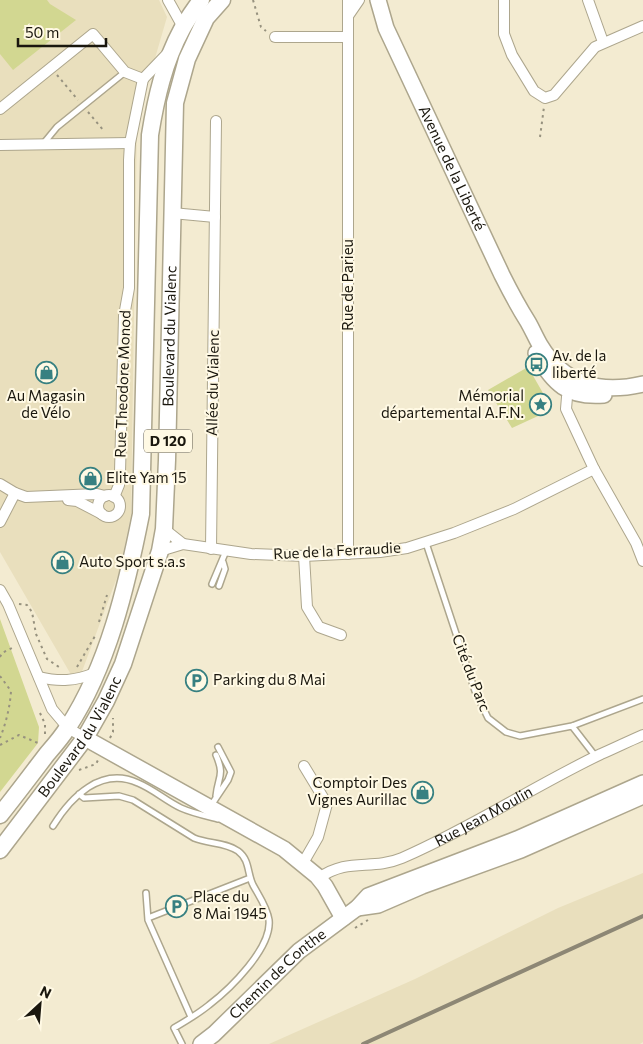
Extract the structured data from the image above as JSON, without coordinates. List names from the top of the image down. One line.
{"streets":{"main road":["Boulevard du Vialenc","D 120"],"street":["Avenue de la Liberté","Rue de Parieu","Allée du Vialenc","Rue Theodore Monod","Rue de la Ferraudie","Rue Jean Moulin","Chemin de Conthe"],"lane":["Cité du Parc"]},"crossings":[["Avenue de la Liberté","Rue de la Ferraudie"],["Rue de Parieu","Rue de la Ferraudie"],["Boulevard du Vialenc","Rue Theodore Monod"],["Boulevard du Vialenc","Rue de la Ferraudie"],["Allée du Vialenc","Rue de la Ferraudie"],["Rue de la Ferraudie","Cité du Parc"]],"places":{"bus stop":["Av. de la liberté"],"shop":["Au Magasin de Vélo","Elite Yam 15","Auto Sport s.a.s","Comptoir Des Vignes Aurillac"],"place":["Mémorial départemental A.F.N."],"parking":["Parking du 8 Mai","Place du 8 Mai 1945"]},"scale_bar":"50 m","north":"top right"}
